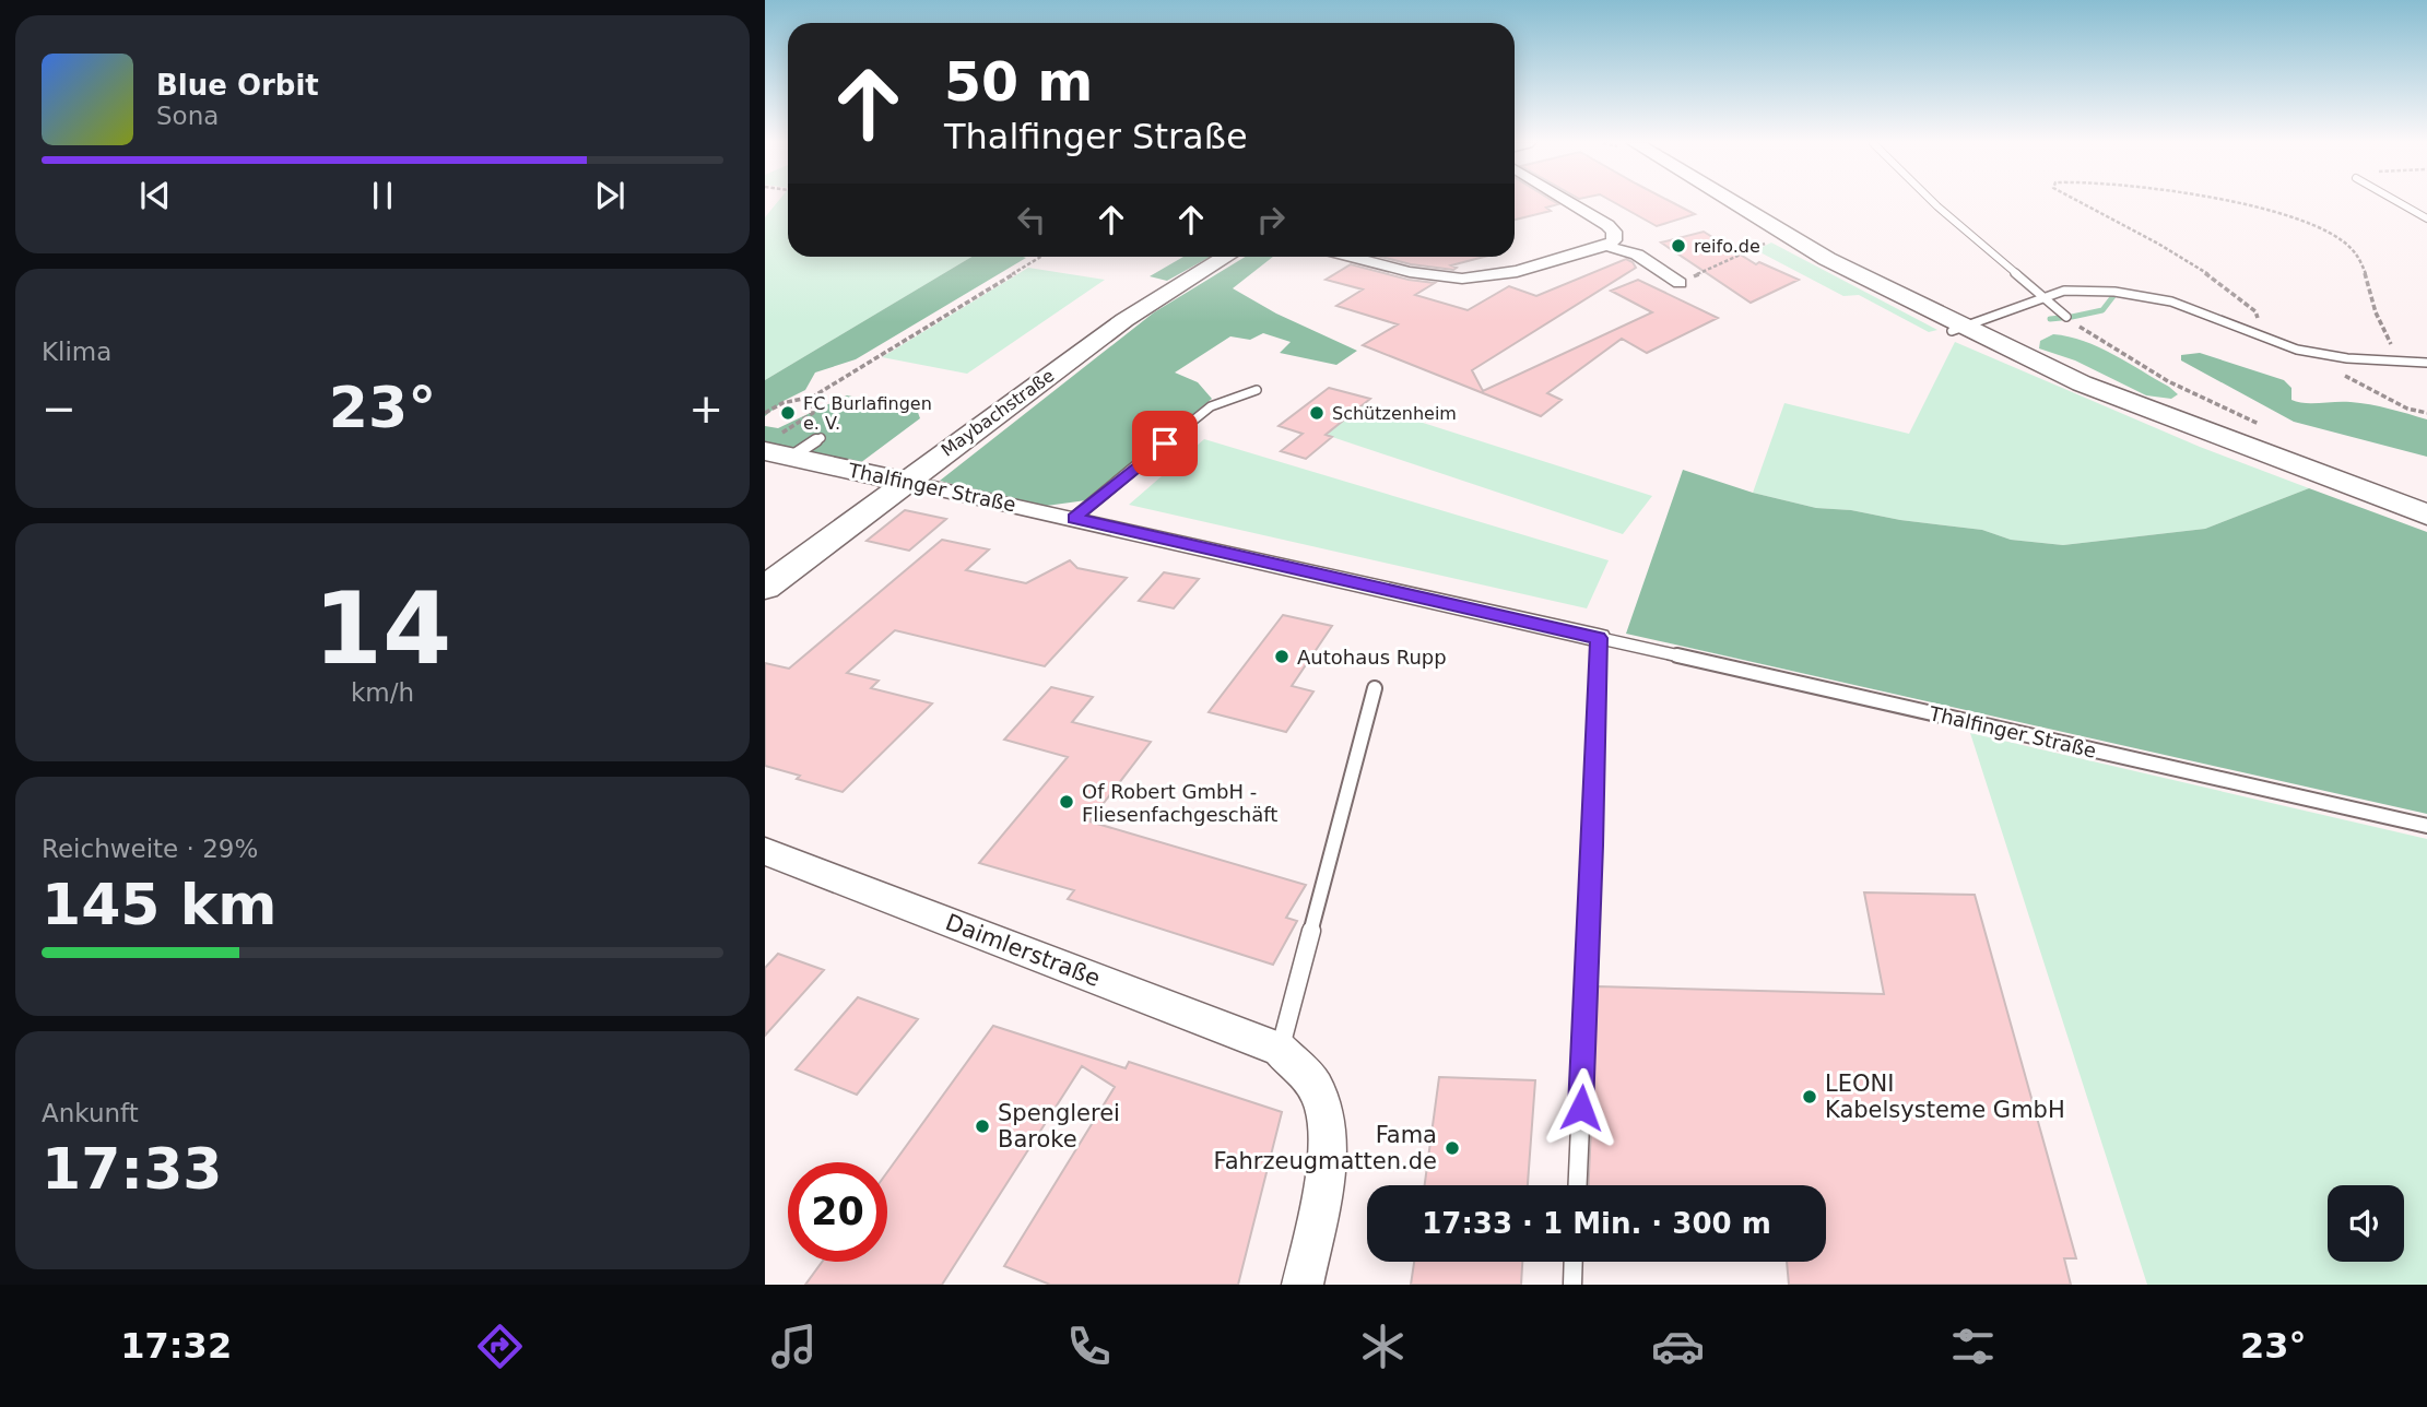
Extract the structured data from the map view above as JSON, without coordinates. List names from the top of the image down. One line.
{"streets":{"street":["Maybachstraße","Thalfinger Straße","Daimlerstraße"]},"crossings":[["Maybachstraße","Thalfinger Straße"]],"places":["reifo.de","FC Burlafingen e. V.","Schützenheim","Autohaus Rupp","Of Robert GmbH - Fliesenfachgeschäft","LEONI Kabelsysteme GmbH","Spenglerei Baroke","Fama Fahrzeugmatten.de"],"page":{"turn":["50 m","Thalfinger Straße"],"song":["Blue Orbit","Sona"],"tile":["Klima",["14","km/h"],["Reichweite · 29%","145 km"],["Ankunft","17:33"]],"heat":["−","23°","+"],"limit":"20","trip":"17:33 · 1 Min. · 300 m","tabs":["17:32","23°"]}}
